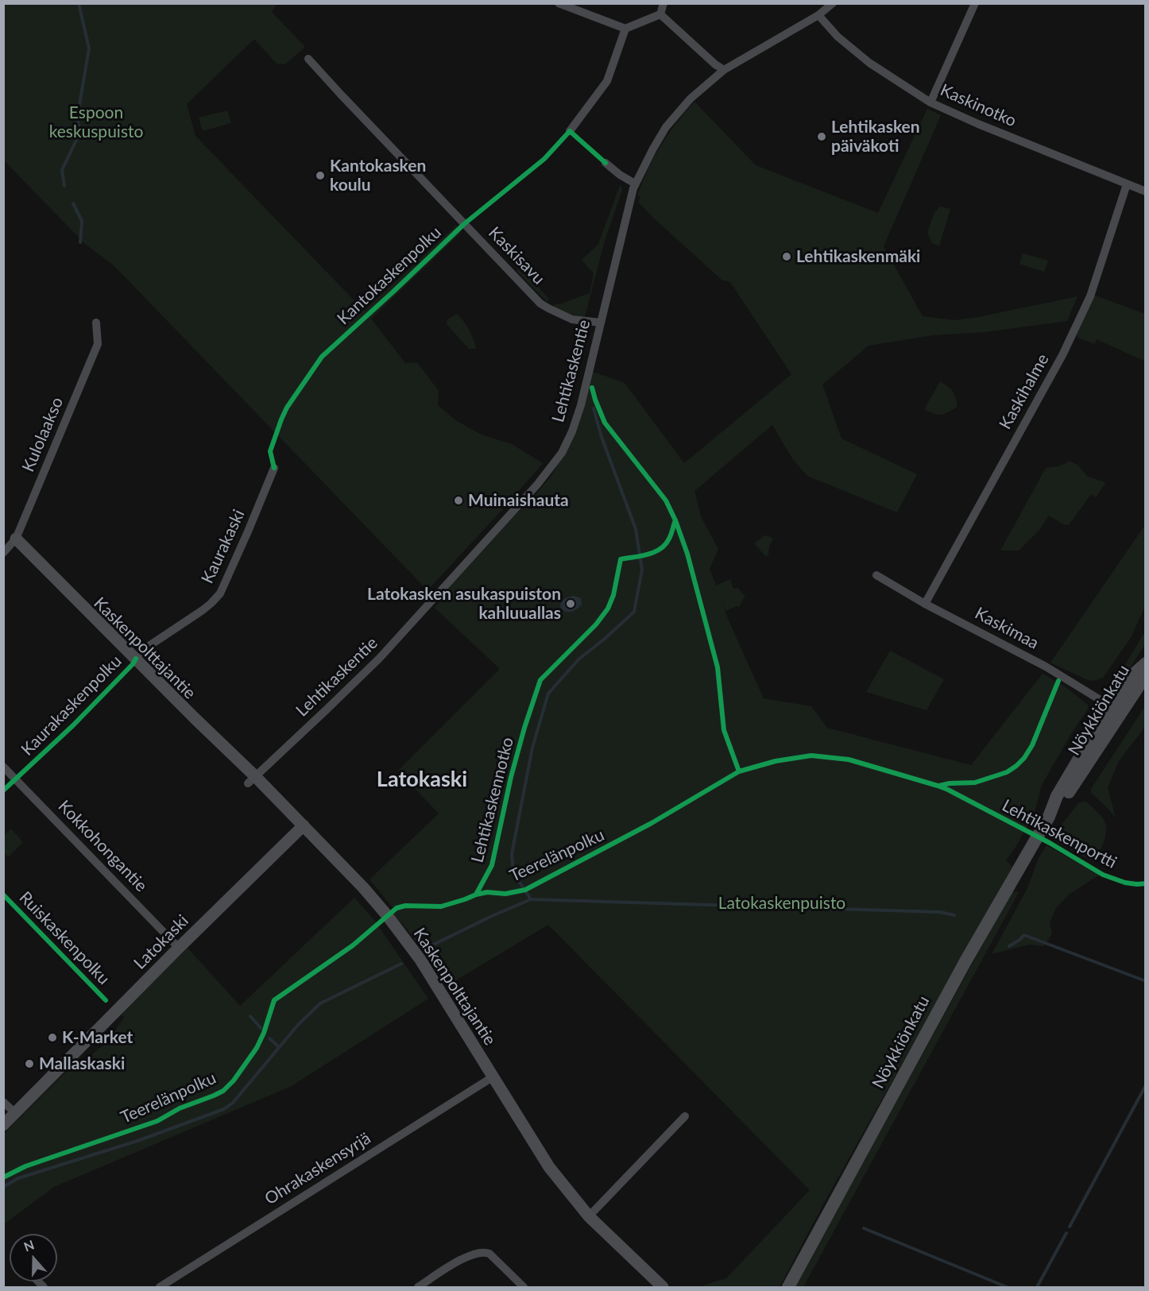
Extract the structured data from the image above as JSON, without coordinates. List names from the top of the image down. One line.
{"streets":{"main road":["Nöykkiönkatu"],"street":["Kaskinotko","Kaskisavu","Lehtikaskentie","Kaskihalme","Kulolaakso","Kaurakaski","Kaskimaa","Kaskenpolttajantie","Kokkohongantie","Latokaski","Ohrakaskensyrjä"],"cycle path":["Kantokaskenpolku","Kaurakaskenpolku","Lehtikaskennotko","Lehtikaskenportti","Ruiskaskenpolku"]},"crossings":[["Kaskinotko","Lehtikaskentie"],["Kaskinotko","Kaskihalme"],["Kaskisavu","Lehtikaskentie"],["Lehtikaskentie","Kaskenpolttajantie"],["Kaskihalme","Kaskimaa"],["Kulolaakso","Kaskenpolttajantie"],["Kaurakaski","Kaskenpolttajantie"],["Kaskimaa","Nöykkiönkatu"],["Kaskenpolttajantie","Latokaski"],["Kaskenpolttajantie","Ohrakaskensyrjä"],["Kokkohongantie","Latokaski"]],"districts":["Latokaski"],"parks":["Espoon keskuspuisto","Latokaskenpuisto"],"places":["Lehtikasken päiväkoti","Kantokasken koulu","Lehtikaskenmäki","Muinaishauta","Latokasken asukaspuiston kahluuallas","K-Market","Mallaskaski"],"north":"top"}
